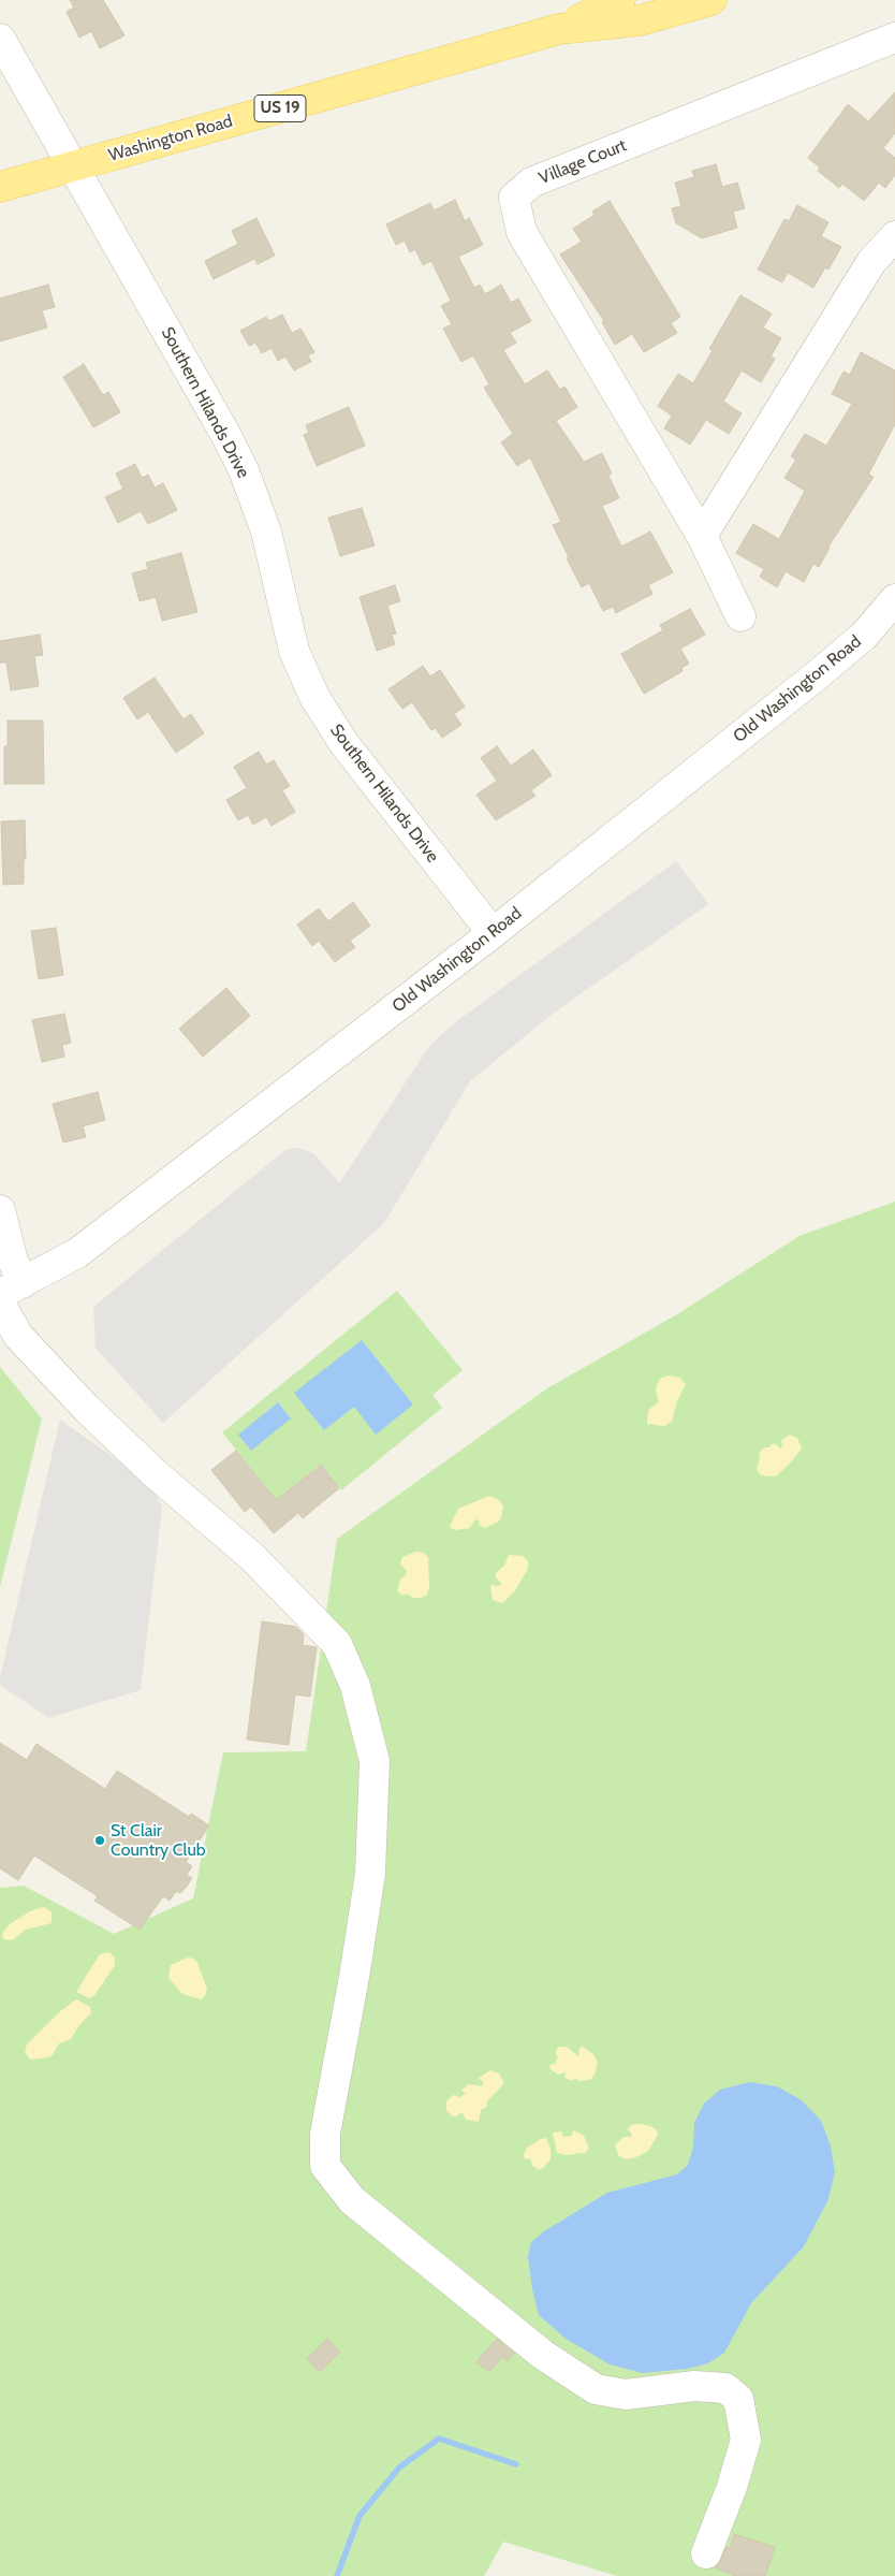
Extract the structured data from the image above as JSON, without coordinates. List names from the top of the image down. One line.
{"streets":{"main road":["US 19","Washington Road"],"street":["Village Court","Southern Hilands Drive","Old Washington Road"]},"crossings":[["Washington Road","Southern Hilands Drive"],["Southern Hilands Drive","Old Washington Road"]],"places":["St Clair Country Club"]}
